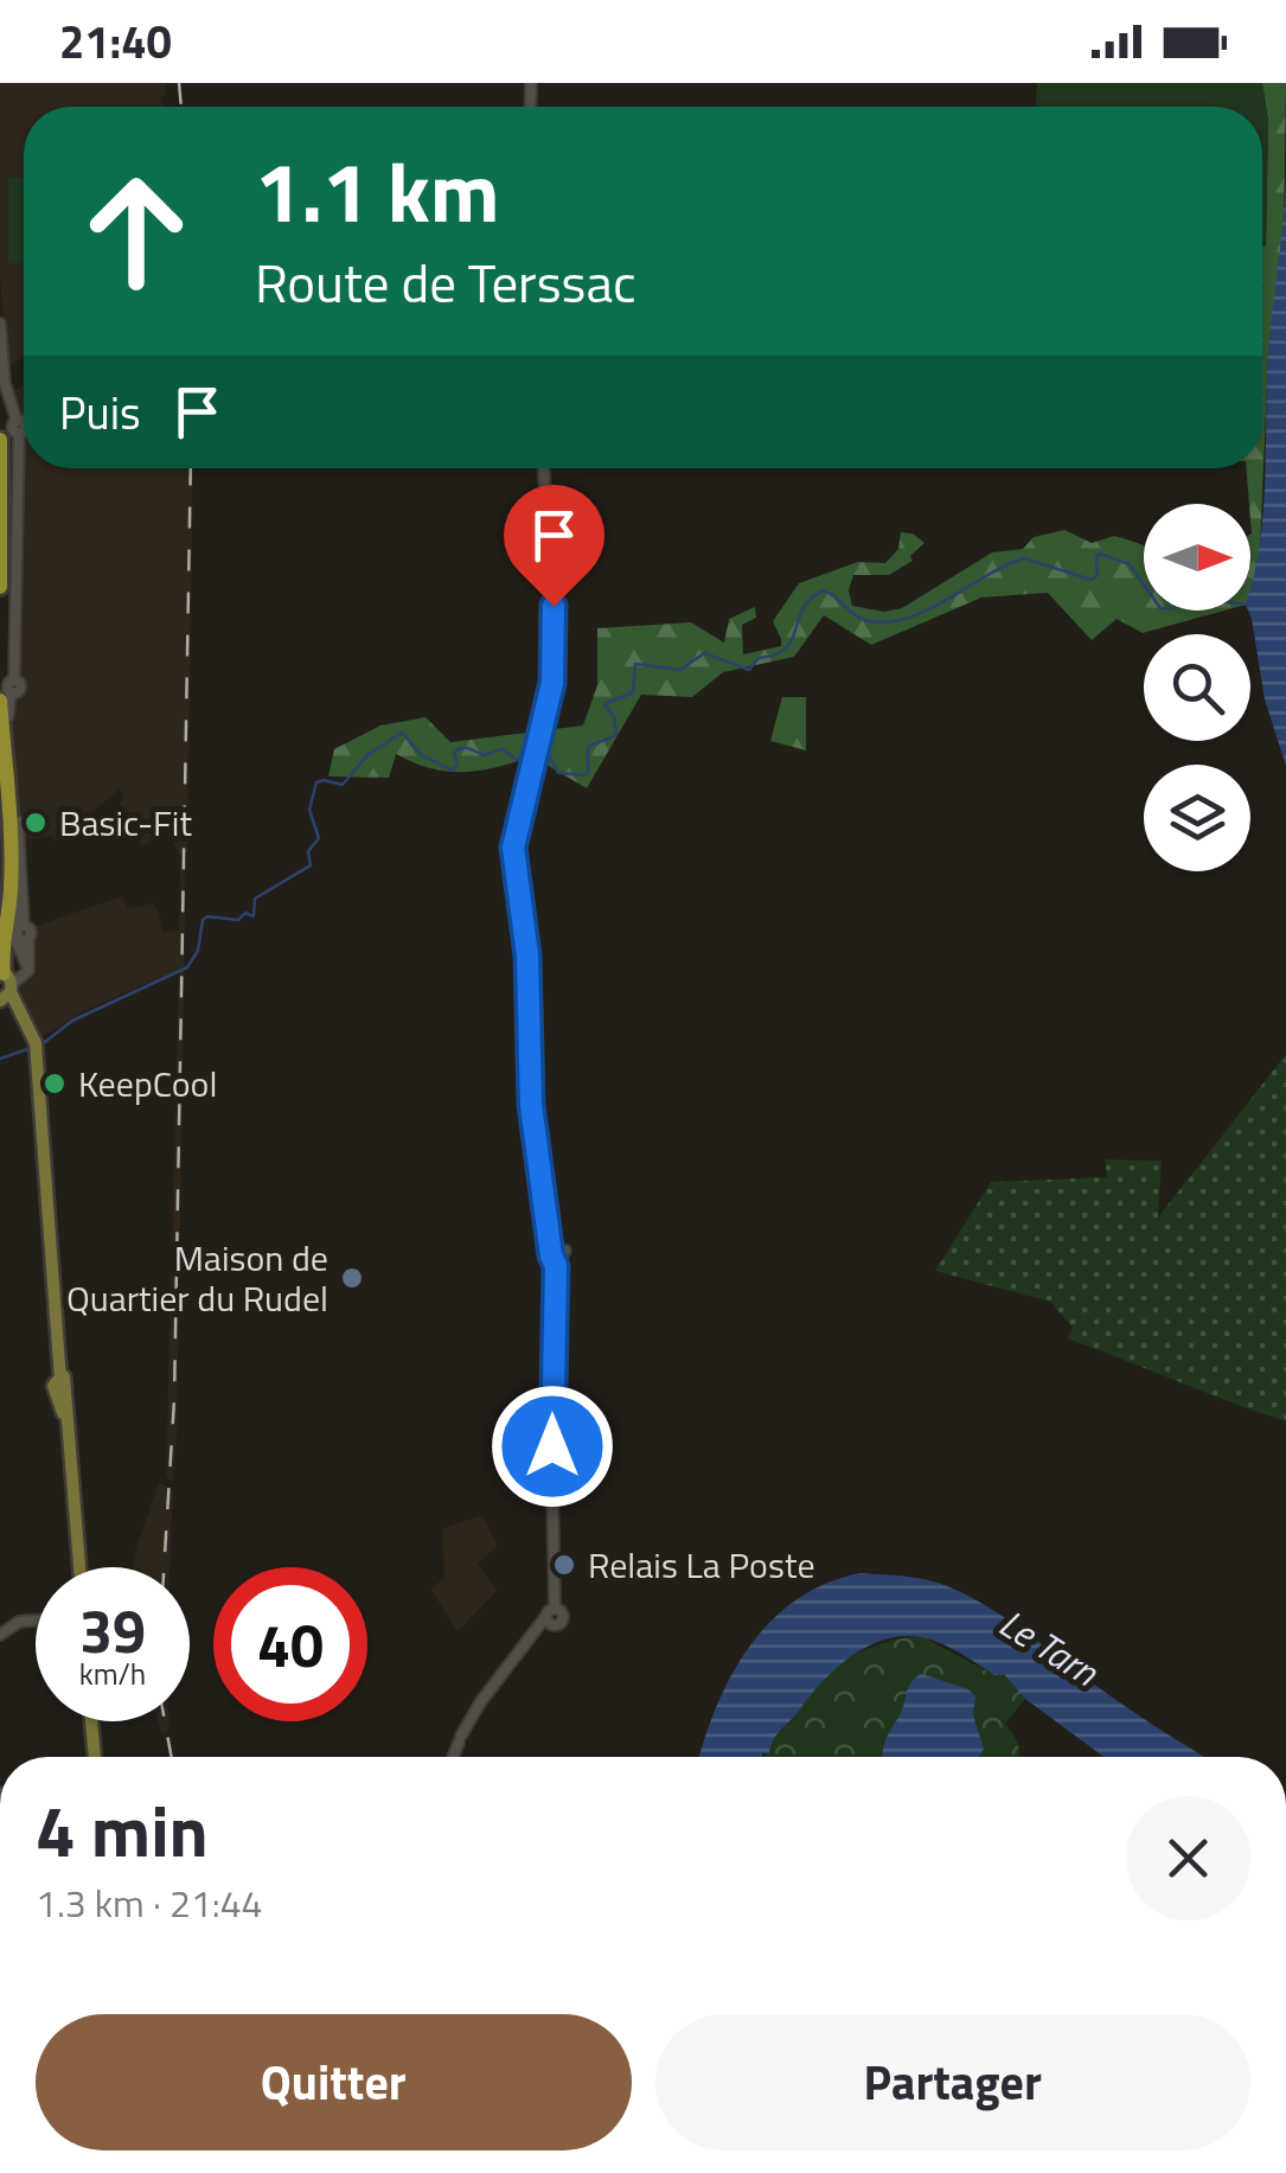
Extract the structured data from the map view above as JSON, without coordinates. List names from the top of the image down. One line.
{"water":["Le Tarn"],"places":["Basic-Fit","KeepCool","Maison de Quartier du Rudel","Relais La Poste"],"north":"right","page":{"status":"21:40","turn":["1.1 km","Route de Terssac"],"then":"Puis","speed":"39 km/h","limit":"40","heading":["4 min","1.3 km · 21:44"],"buttons":["Quitter","Partager"]}}
